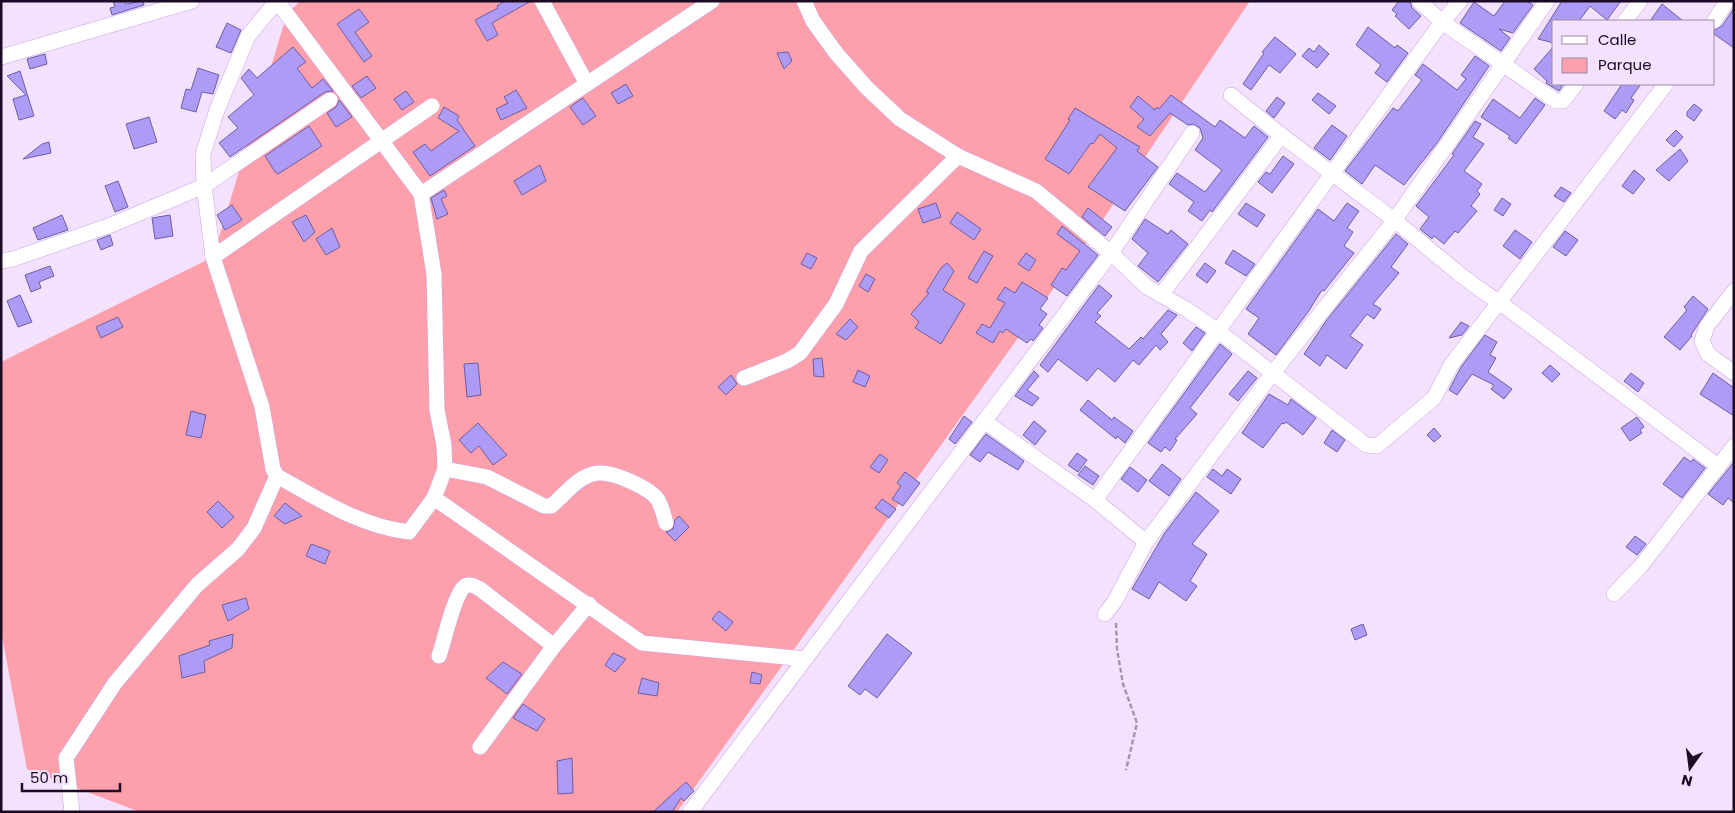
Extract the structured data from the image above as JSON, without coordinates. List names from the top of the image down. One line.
{"legend":["Calle","Parque"],"scale_bar":"50 m","north":"bottom"}
